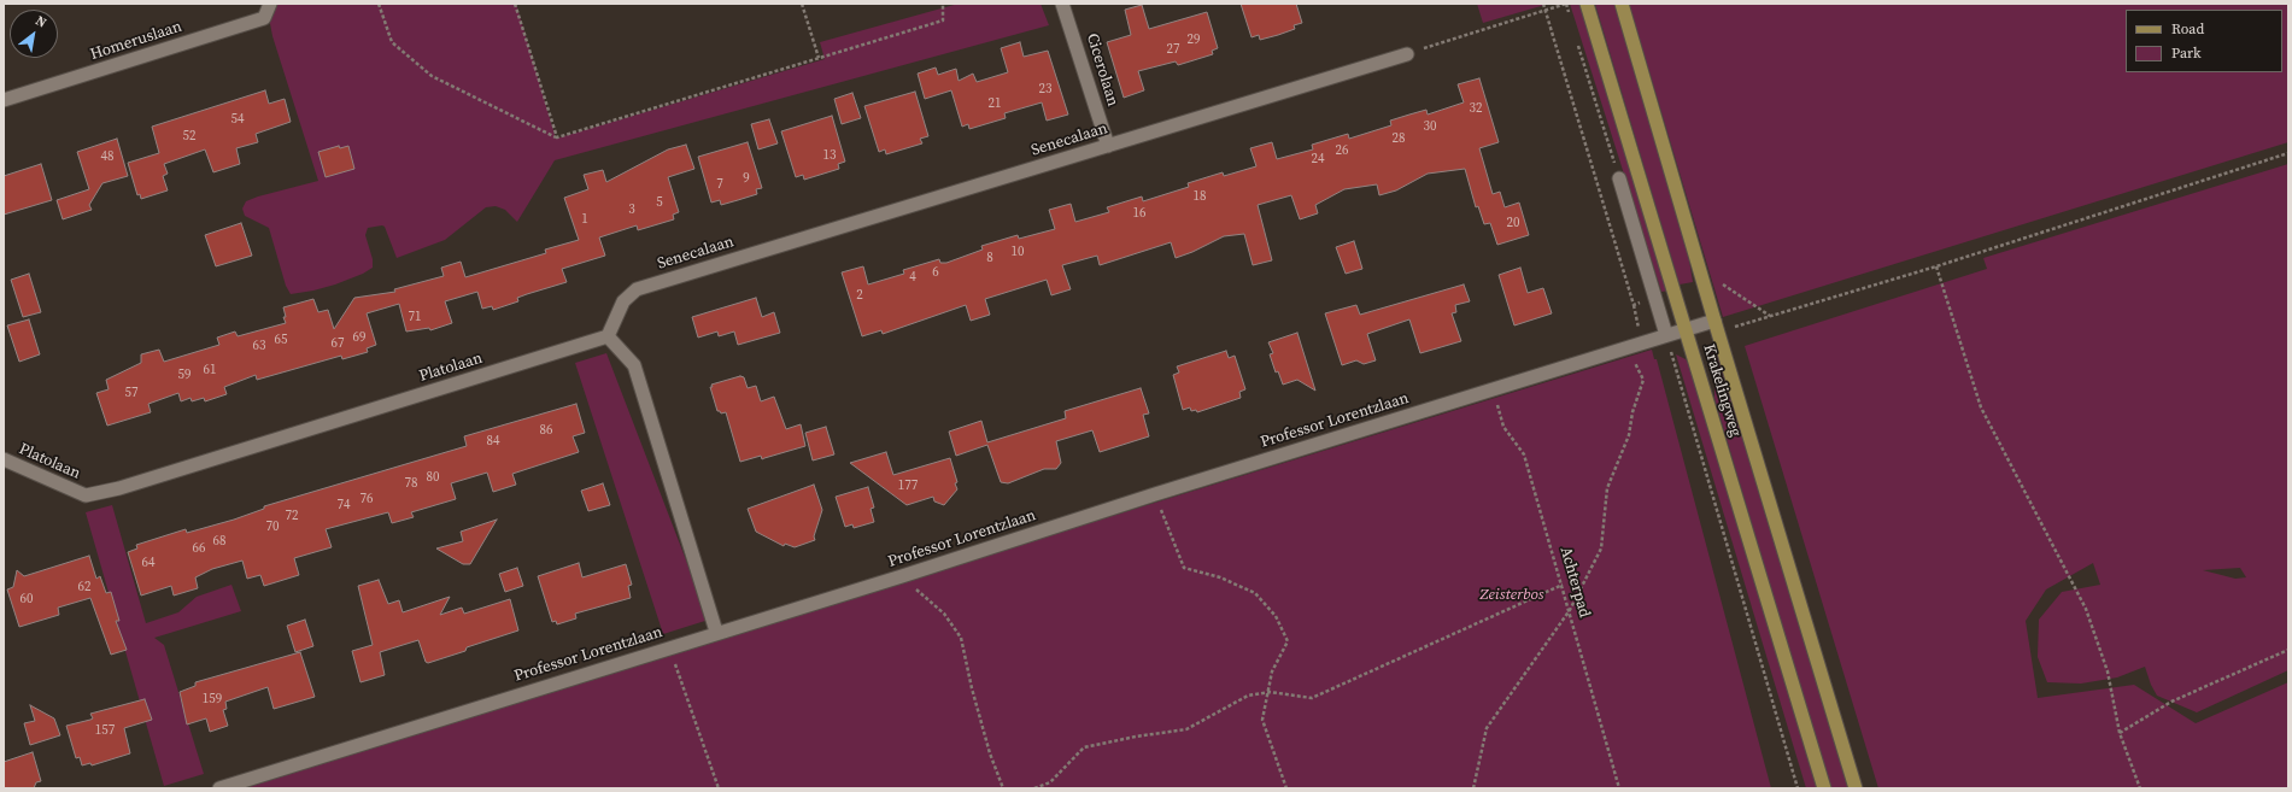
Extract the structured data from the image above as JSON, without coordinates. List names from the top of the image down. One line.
{"streets":{"main road":["Krakelingweg"],"street":["Homeruslaan","Cicerolaan","Senecalaan","Platolaan","Professor Lorentzlaan"],"path":["Achterpad"]},"crossings":[["Cicerolaan","Senecalaan"],["Senecalaan","Platolaan"],["Krakelingweg","Professor Lorentzlaan"],["Professor Lorentzlaan","Achterpad"]],"parks":["Zeisterbos"],"house_numbers":["29","27","23","21","32","54","30","52","28","26","13","48","24","9","7","18","5","3","16","1","20","10","8","6","4","2","71","69","65","67","63","61","59","57","86","84","80","78","177","76","74","72","70","68","66","64","62","60","159","157"],"legend":["Road","Park"],"north":"top right"}
